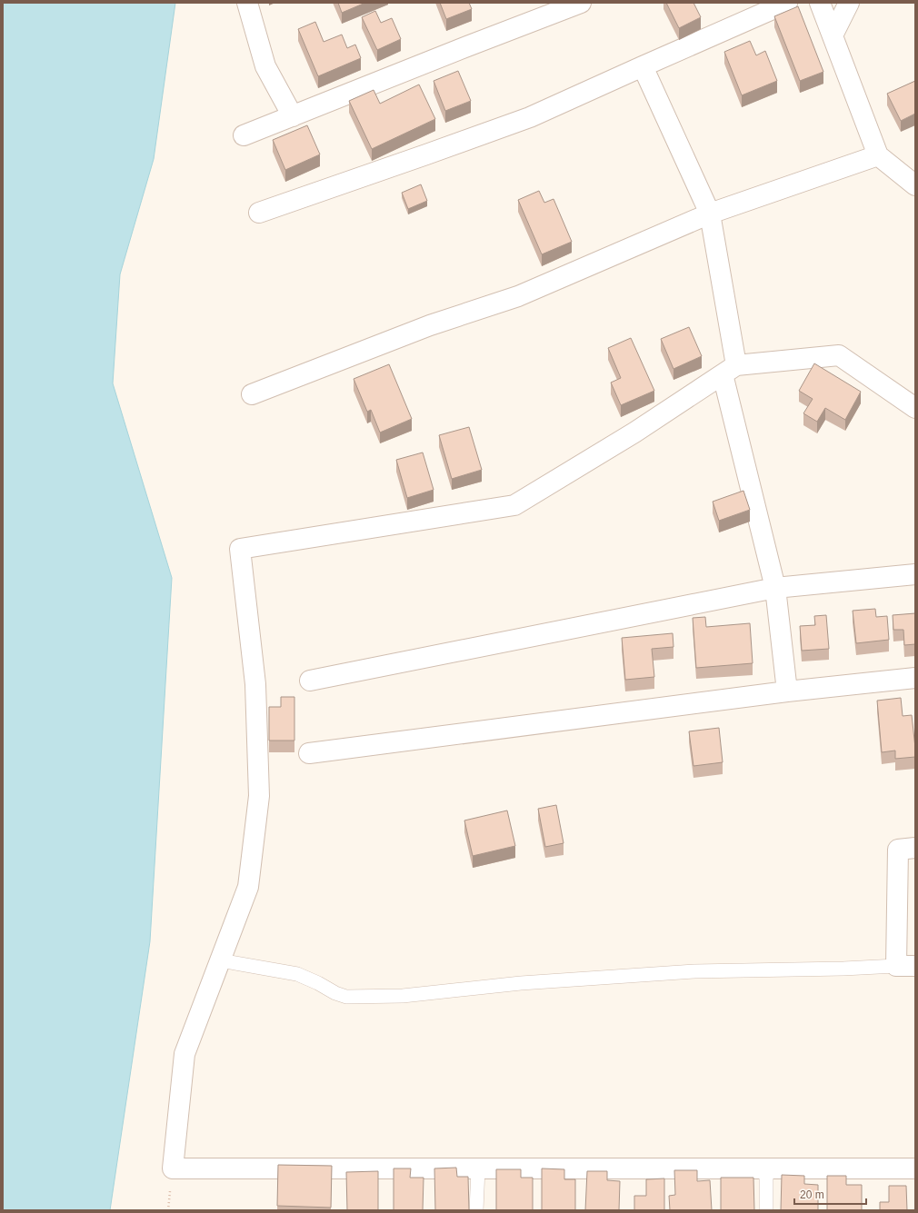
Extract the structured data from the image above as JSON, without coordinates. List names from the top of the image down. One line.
{"scale_bar":"20 m"}
